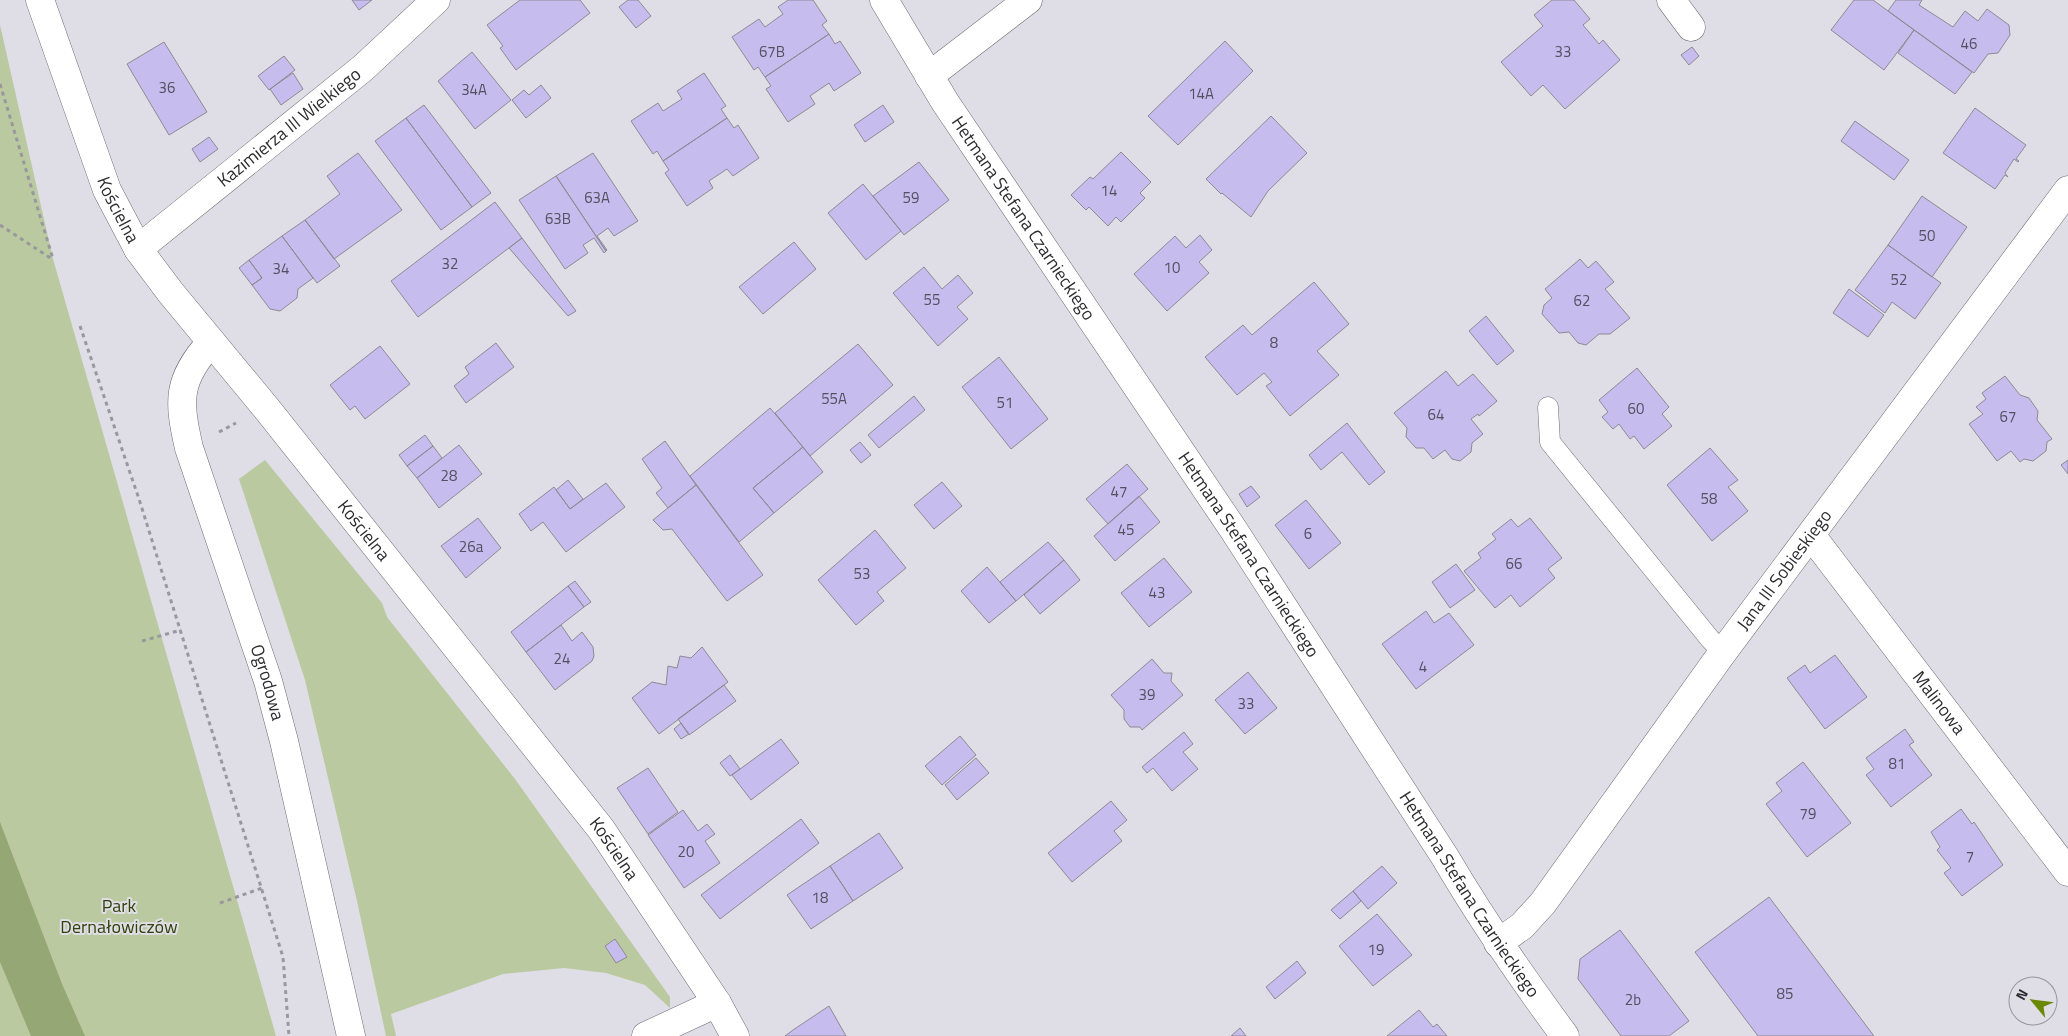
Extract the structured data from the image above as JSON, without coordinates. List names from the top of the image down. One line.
{"streets":{"street":["Kazimierza III Wielkiego","Kościelna","Hetmana Stefana Czarnieckiego","Jana III Sobieskiego","Ogrodowa","Malinowa"]},"crossings":[["Kazimierza III Wielkiego","Kościelna"],["Kościelna","Ogrodowa"],["Hetmana Stefana Czarnieckiego","Jana III Sobieskiego"],["Jana III Sobieskiego","Malinowa"]],"parks":["Park Dernałowiczów"],"house_numbers":["46","67B","33","36","34A","14A","14","63A","59","63B","50","32","10","34","52","55","62","8","55A","51","60","64","67","28","47","58","45","6","26a","66","53","43","24","4","39","33","81","79","20","7","18","19","85","2b"],"north":"top left"}
